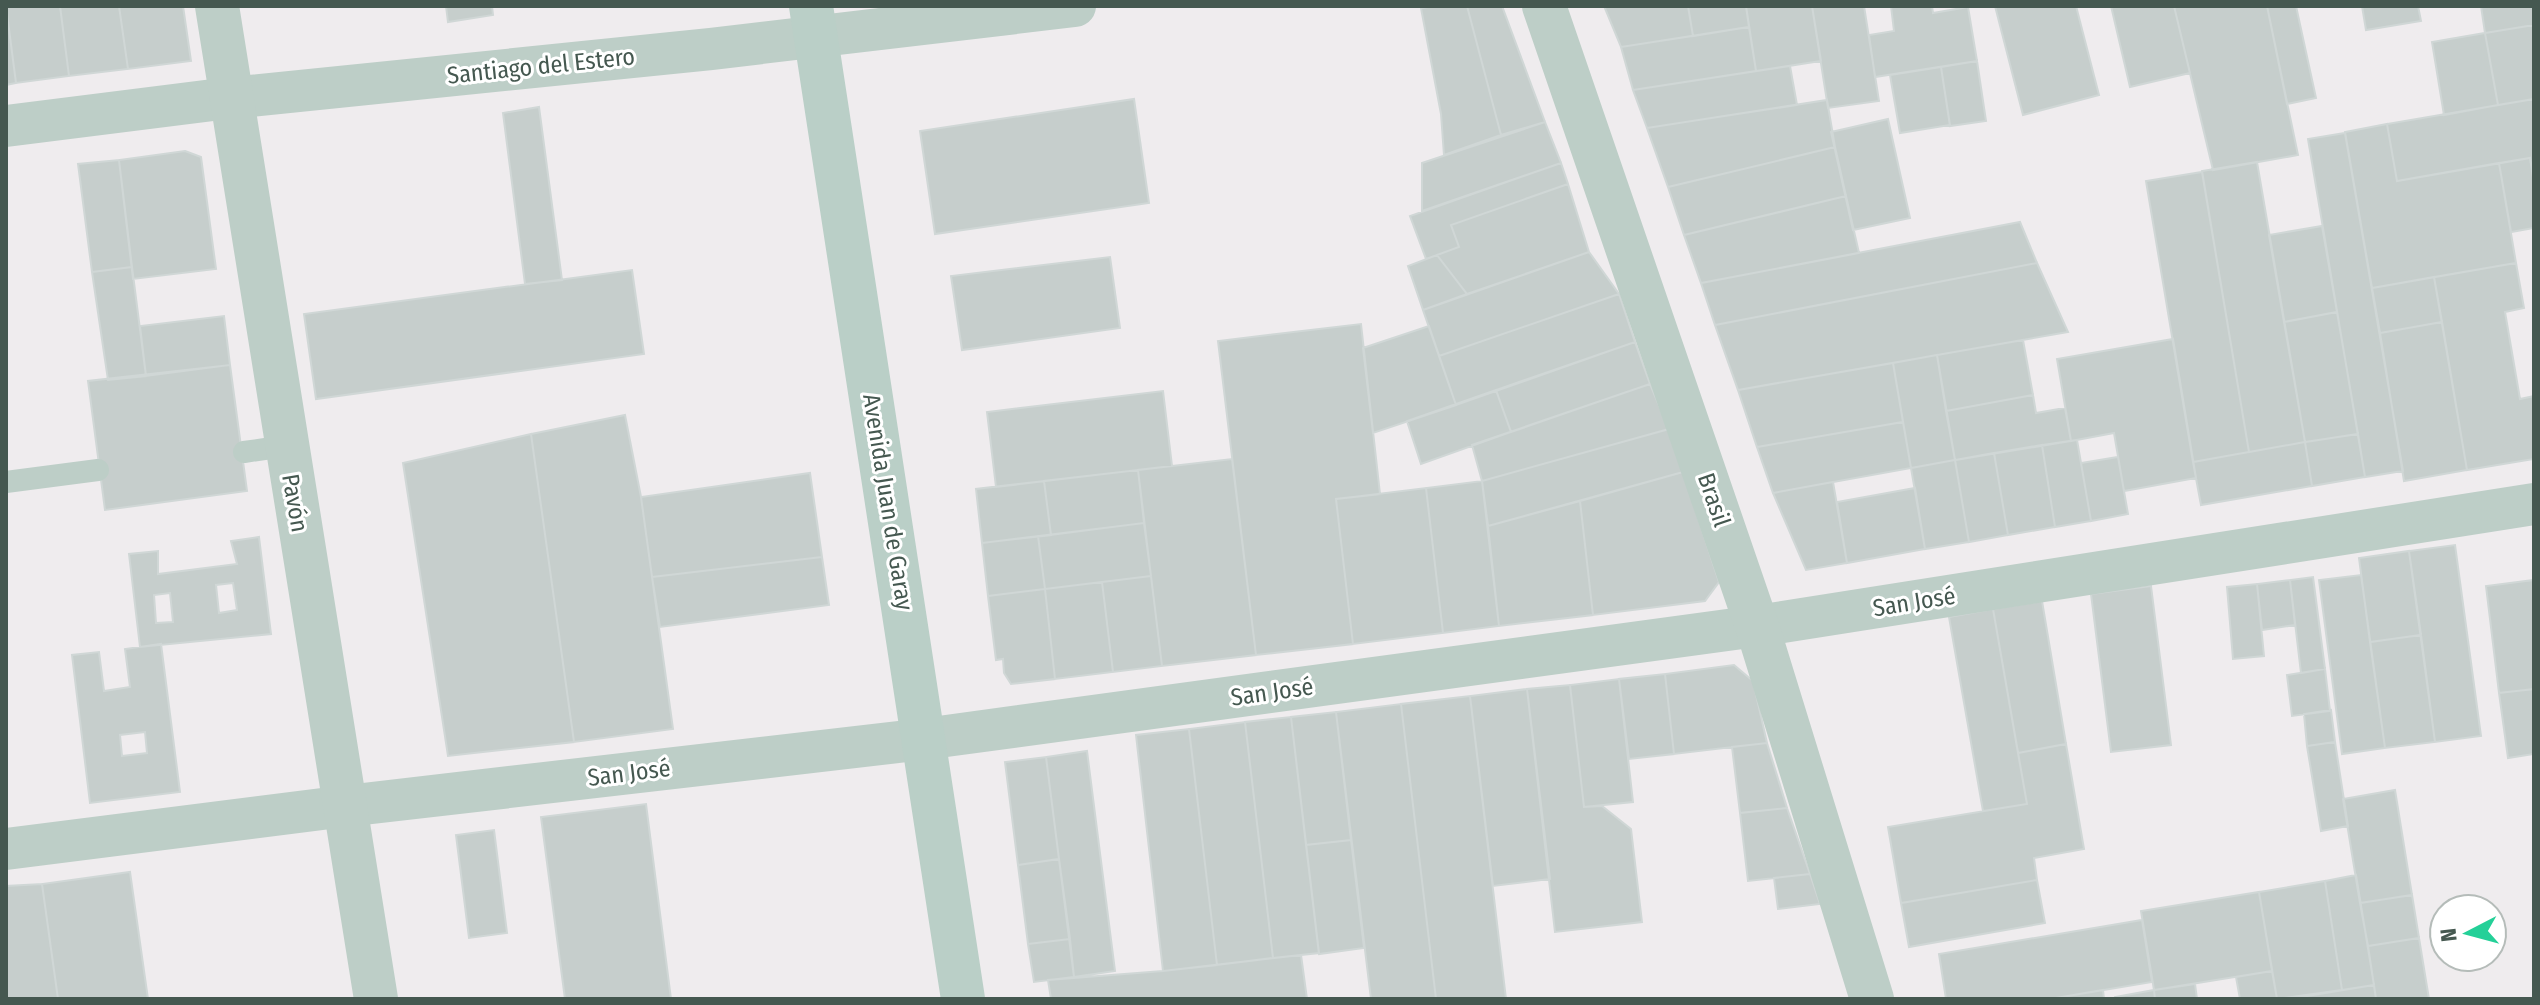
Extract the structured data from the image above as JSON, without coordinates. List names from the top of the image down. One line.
{"streets":{"main road":["Avenida Juan de Garay"],"street":["Santiago del Estero","Brasil","Pavón","San José"]},"crossings":[["Santiago del Estero","Avenida Juan de Garay"],["Santiago del Estero","Pavón"],["Brasil","San José"],["Avenida Juan de Garay","San José"],["Pavón","San José"]],"north":"left"}
